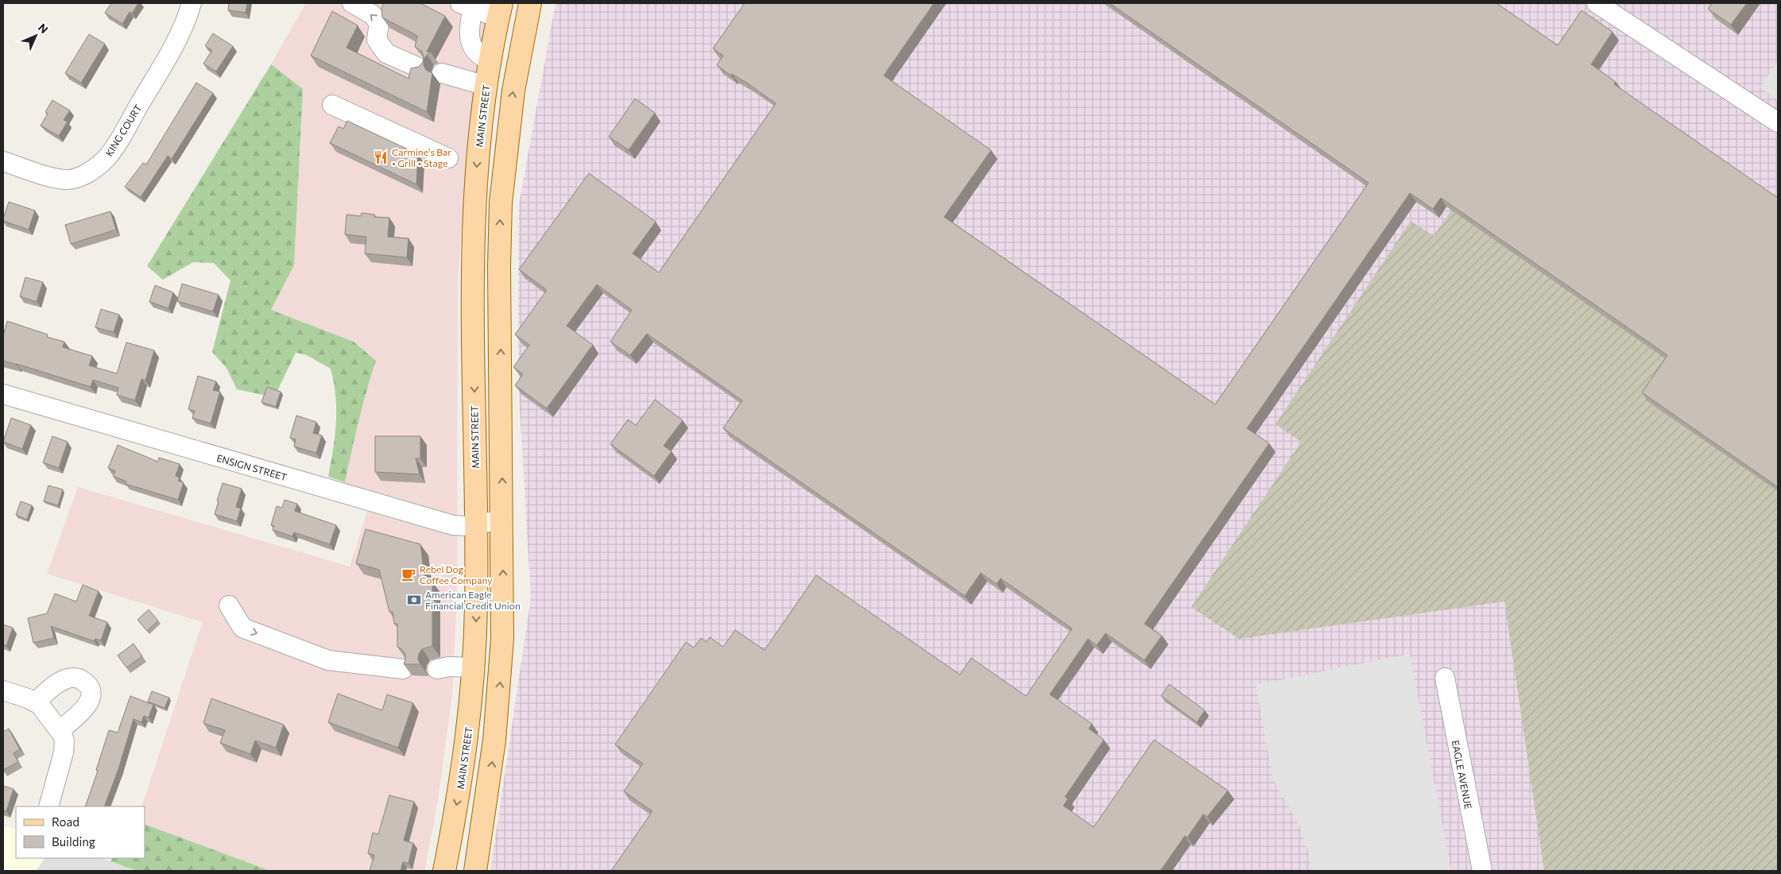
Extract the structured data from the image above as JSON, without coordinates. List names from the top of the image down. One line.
{"streets":{"main road":["MAIN STREET"],"street":["KING COURT","ENSIGN STREET","EAGLE AVENUE"]},"crossings":[["MAIN STREET","ENSIGN STREET"]],"places":{"restaurant":["Carmine's Bar • Grill • Stage"],"cafe":["Rebel Dog Coffee Company"],"bank":["American Eagle Financial Credit Union"]},"legend":["Road","Building"],"north":"top right"}
